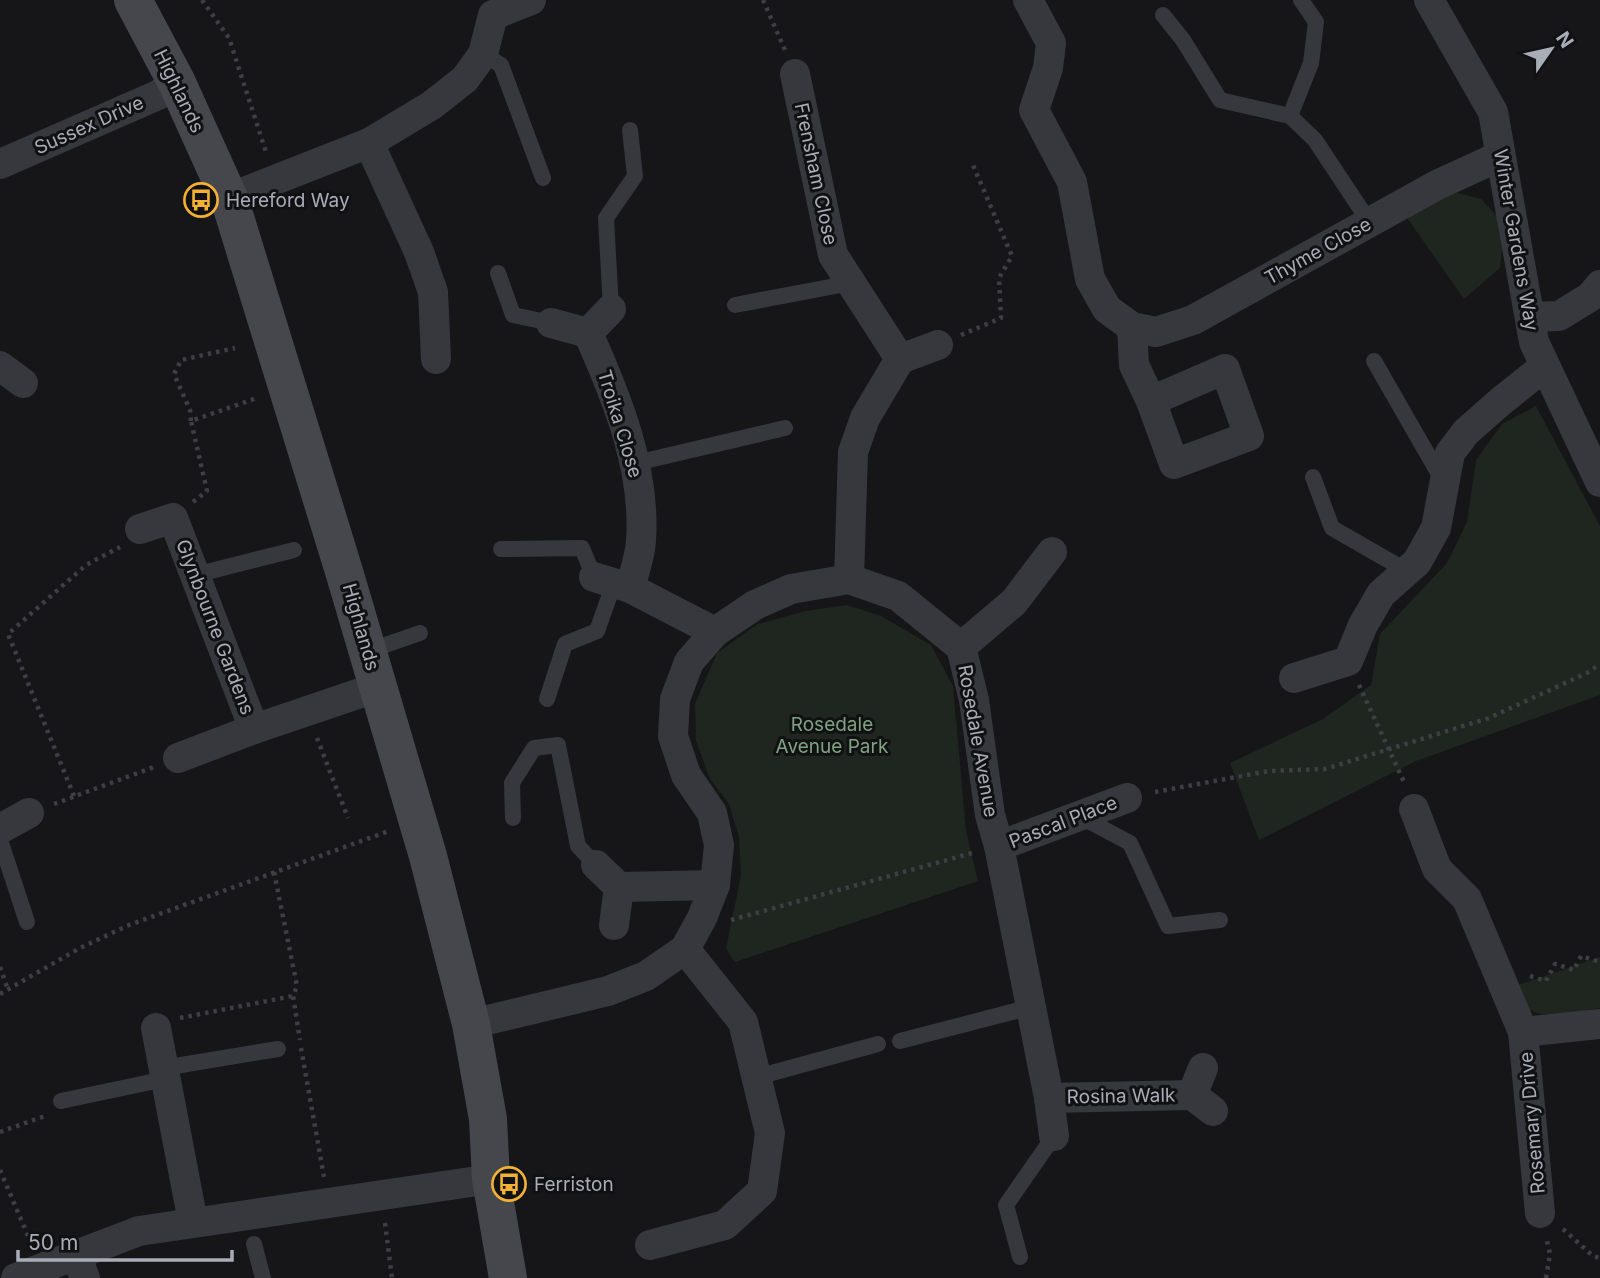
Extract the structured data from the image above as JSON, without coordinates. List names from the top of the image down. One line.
{"streets":{"street":["Highlands","Sussex Drive","Frensham Close","Winter Gardens Way","Thyme Close","Troika Close","Glynbourne Gardens","Rosedale Avenue","Pascal Place","Rosina Walk","Rosemary Drive"]},"crossings":[["Highlands","Sussex Drive"],["Highlands","Glynbourne Gardens"],["Highlands","Rosedale Avenue"],["Winter Gardens Way","Thyme Close"],["Rosedale Avenue","Pascal Place"],["Rosedale Avenue","Rosina Walk"]],"parks":["Rosedale Avenue Park"],"places":{"bus stop":["Hereford Way","Ferriston"]},"scale_bar":"50 m","north":"top right"}
